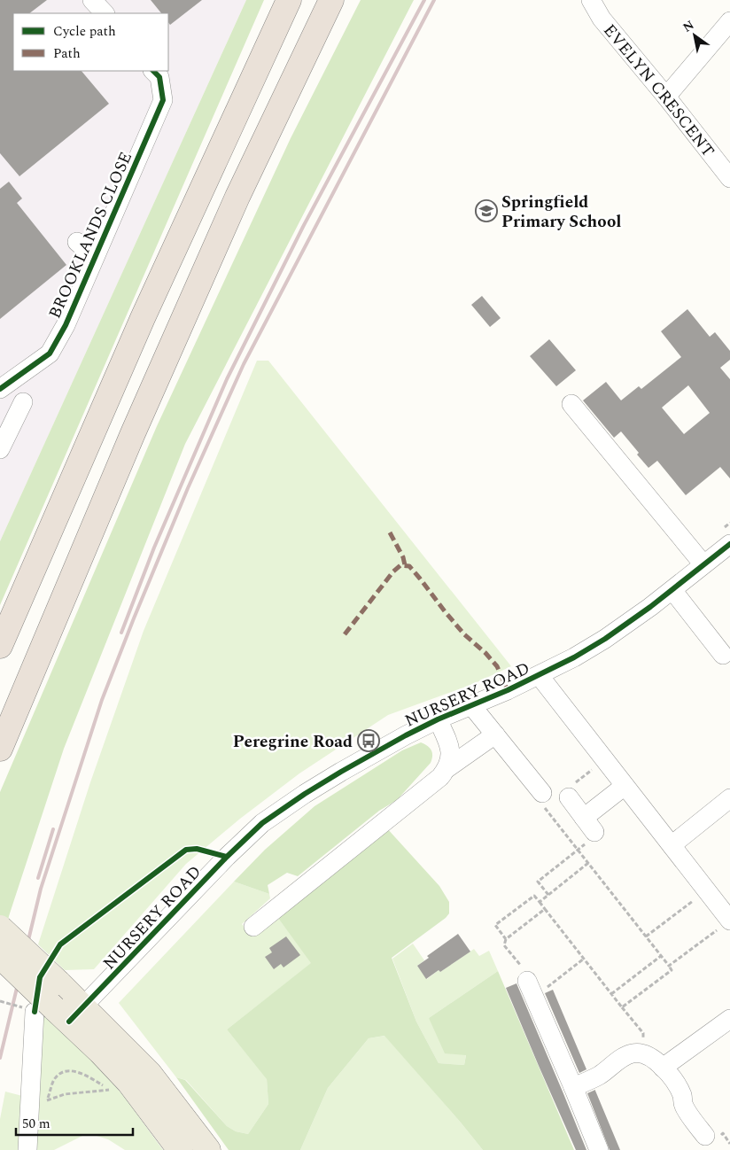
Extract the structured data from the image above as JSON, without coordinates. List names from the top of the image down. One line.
{"streets":{"street":["EVELYN CRESCENT","BROOKLANDS CLOSE","NURSERY ROAD"]},"places":{"school or university":["Springfield Primary School"],"bus stop":["Peregrine Road"]},"legend":["Cycle path","Path"],"scale_bar":"50 m","north":"top left"}
